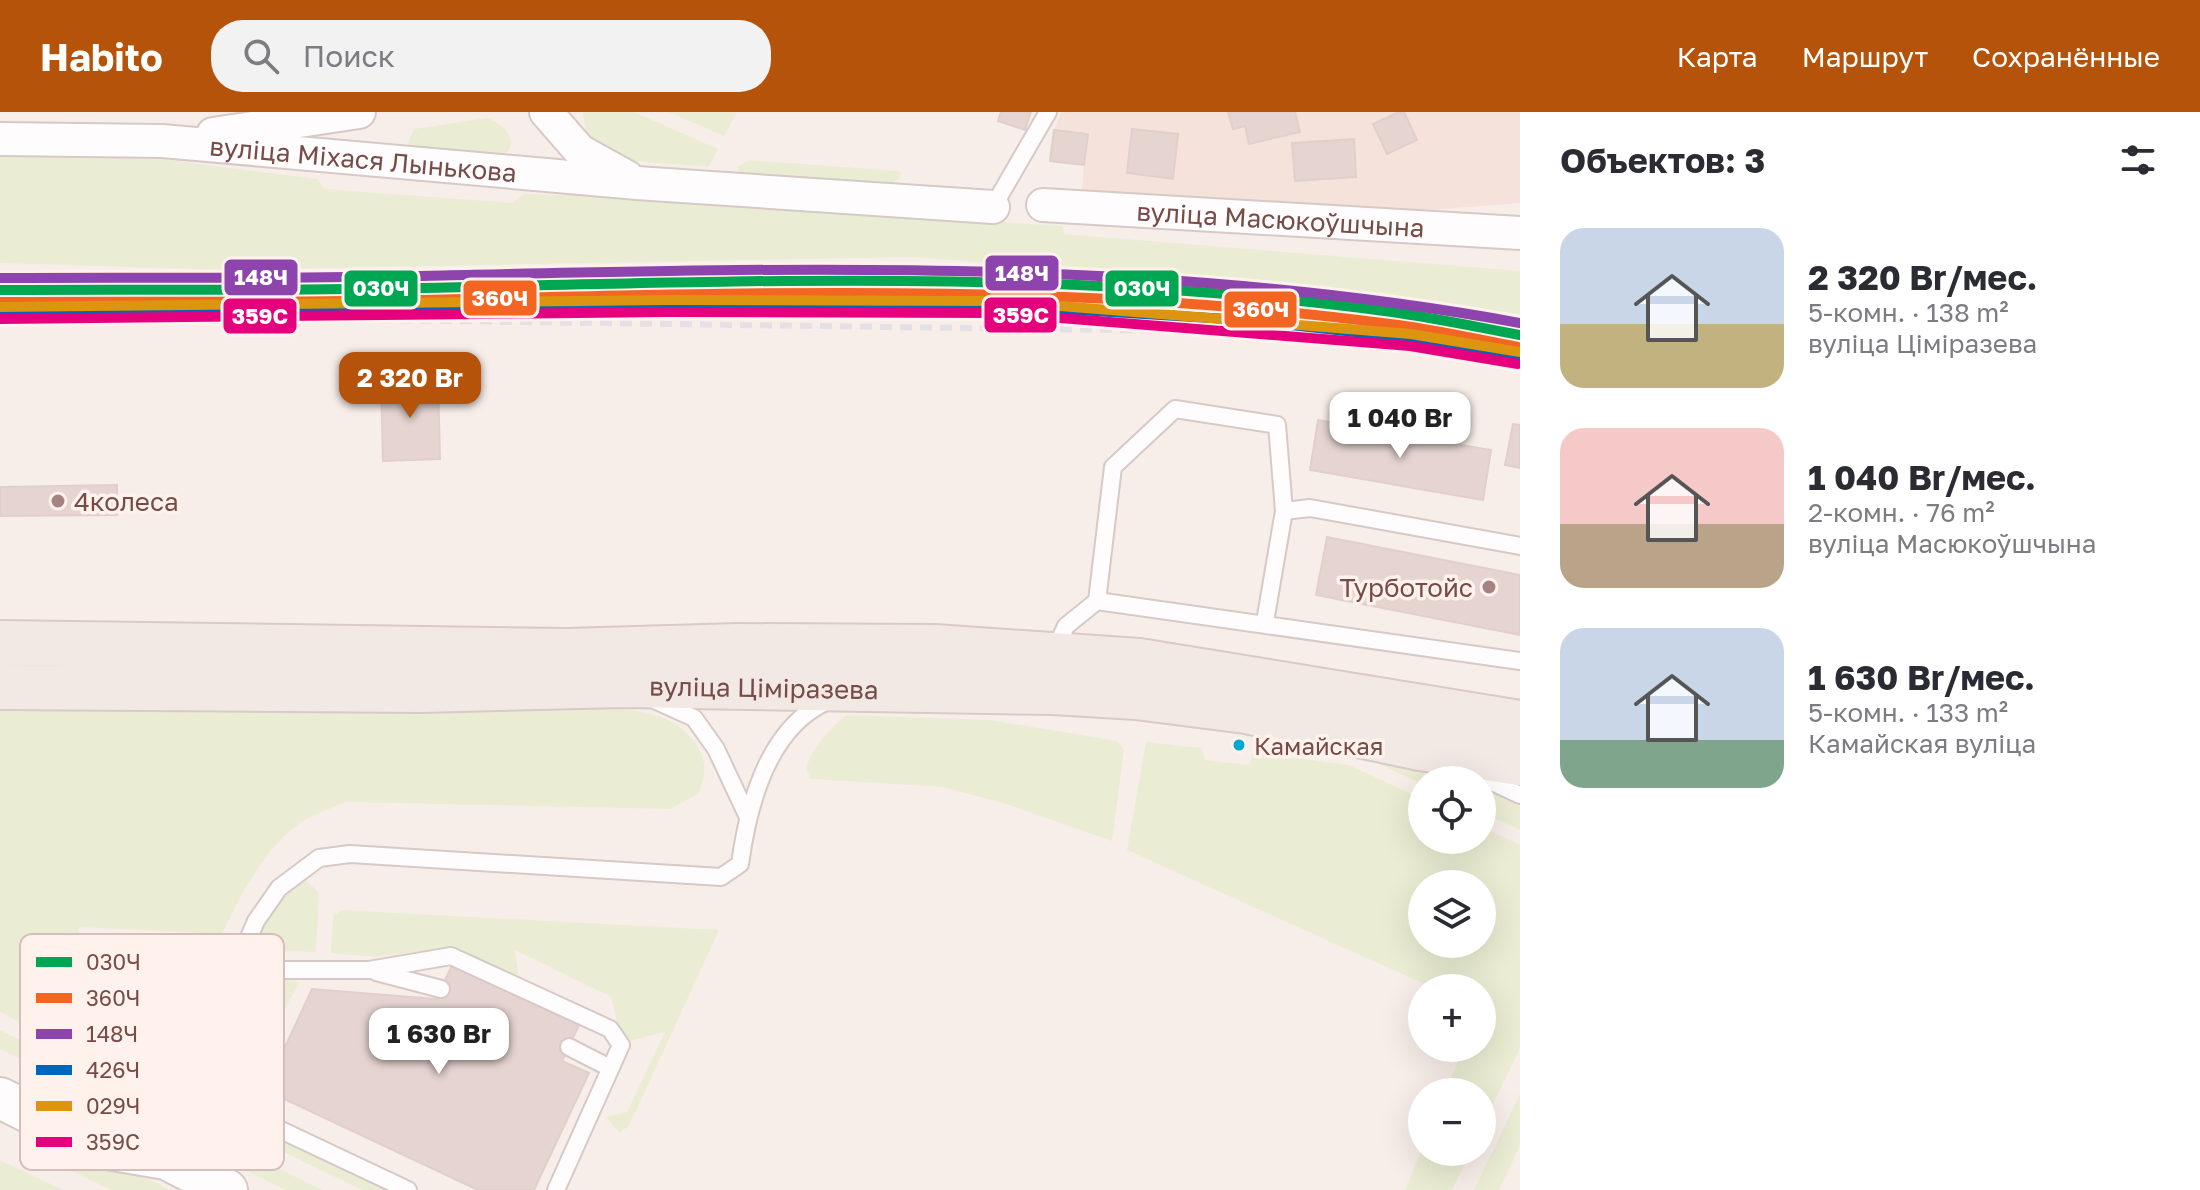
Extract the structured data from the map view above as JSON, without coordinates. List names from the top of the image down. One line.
{"streets":{"main road":["вуліца Ціміразева"],"street":["вуліца Міхася Лынькова","вуліца Масюкоўшчына"]},"places":["4колеса","Турботойс","Камайская"],"lines":["transit line 148Ч","transit line 030Ч","transit line 360Ч","transit line 029Ч","transit line 426Ч","transit line 359С"],"legend":["030Ч","360Ч","148Ч","426Ч","029Ч","359С"],"page":{"header":"Habito","search":"Поиск","nav":["Карта","Маршрут","Сохранённые"],"heading":"Объектов: 3","list":[{"name":"2 320 Br/мес.","note":"5-комн. · 138 m² · вуліца Ціміразева"},{"name":"1 040 Br/мес.","note":"2-комн. · 76 m² · вуліца Масюкоўшчына"},{"name":"1 630 Br/мес.","note":"5-комн. · 133 m² · Камайская вуліца"}],"price":["2 320 Br","1 040 Br","1 630 Br"],"map_buttons":["+","−"]}}
